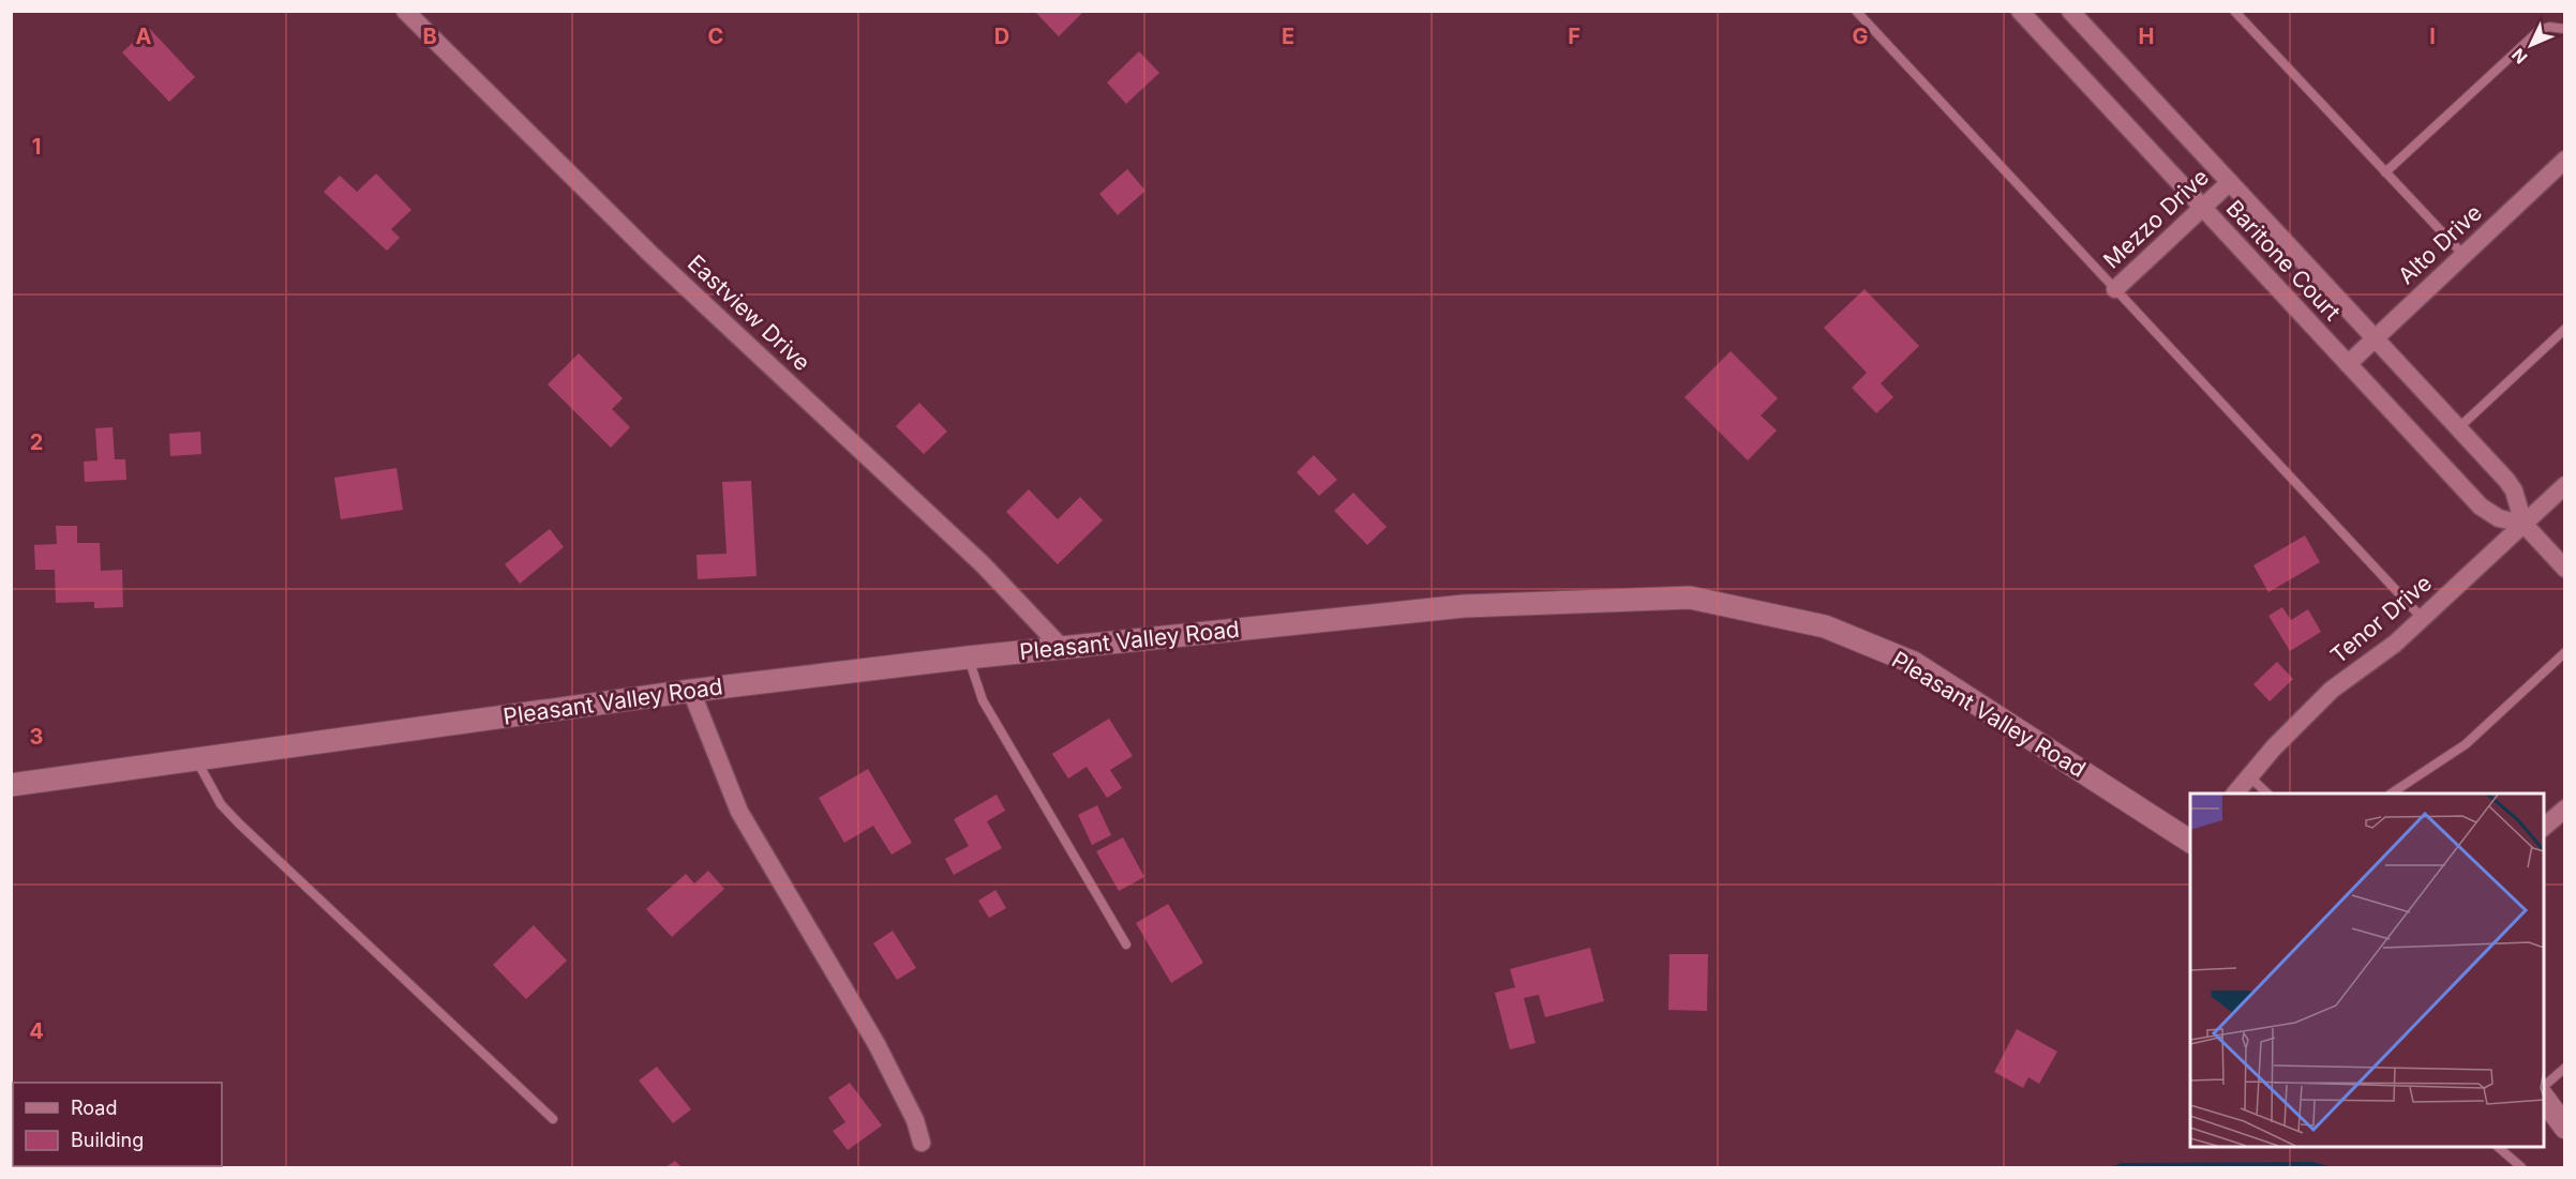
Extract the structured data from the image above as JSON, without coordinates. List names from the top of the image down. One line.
{"streets":{"street":["Mezzo Drive","Alto Drive","Baritone Court","Eastview Drive","Tenor Drive","Pleasant Valley Road"]},"crossings":[["Mezzo Drive","Baritone Court"],["Alto Drive","Baritone Court"],["Baritone Court","Tenor Drive"],["Eastview Drive","Pleasant Valley Road"]],"legend":["Road","Building"],"north":"bottom left","grid":{"columns":["A","B","C","D","E","F","G","H","I"],"rows":["1","2","3","4"]}}
